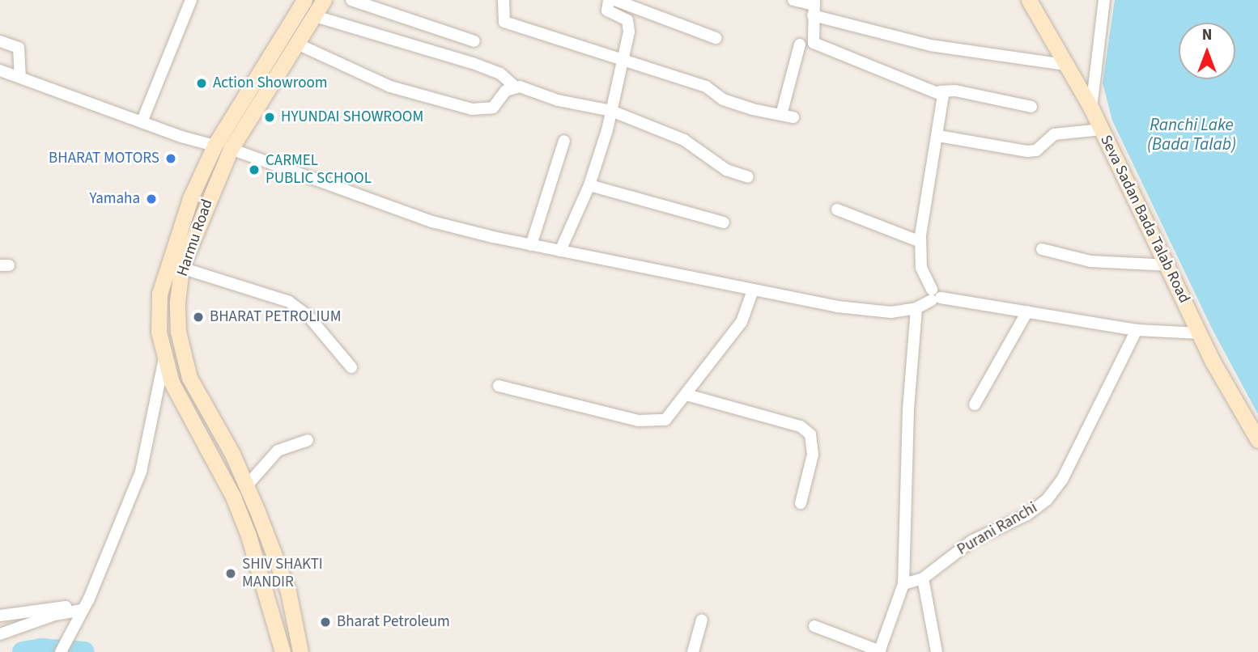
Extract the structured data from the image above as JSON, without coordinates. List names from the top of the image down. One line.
{"streets":{"main road":["Seva Sadan Bada Talab Road","Harmu Road"],"street":["Purani Ranchi"]},"water":["Ranchi Lake (Bada Talab)"],"places":["Action Showroom","HYUNDAI SHOWROOM","BHARAT MOTORS","CARMEL PUBLIC SCHOOL","Yamaha","BHARAT PETROLIUM","SHIV SHAKTI MANDIR","Bharat Petroleum"],"north":"top"}
